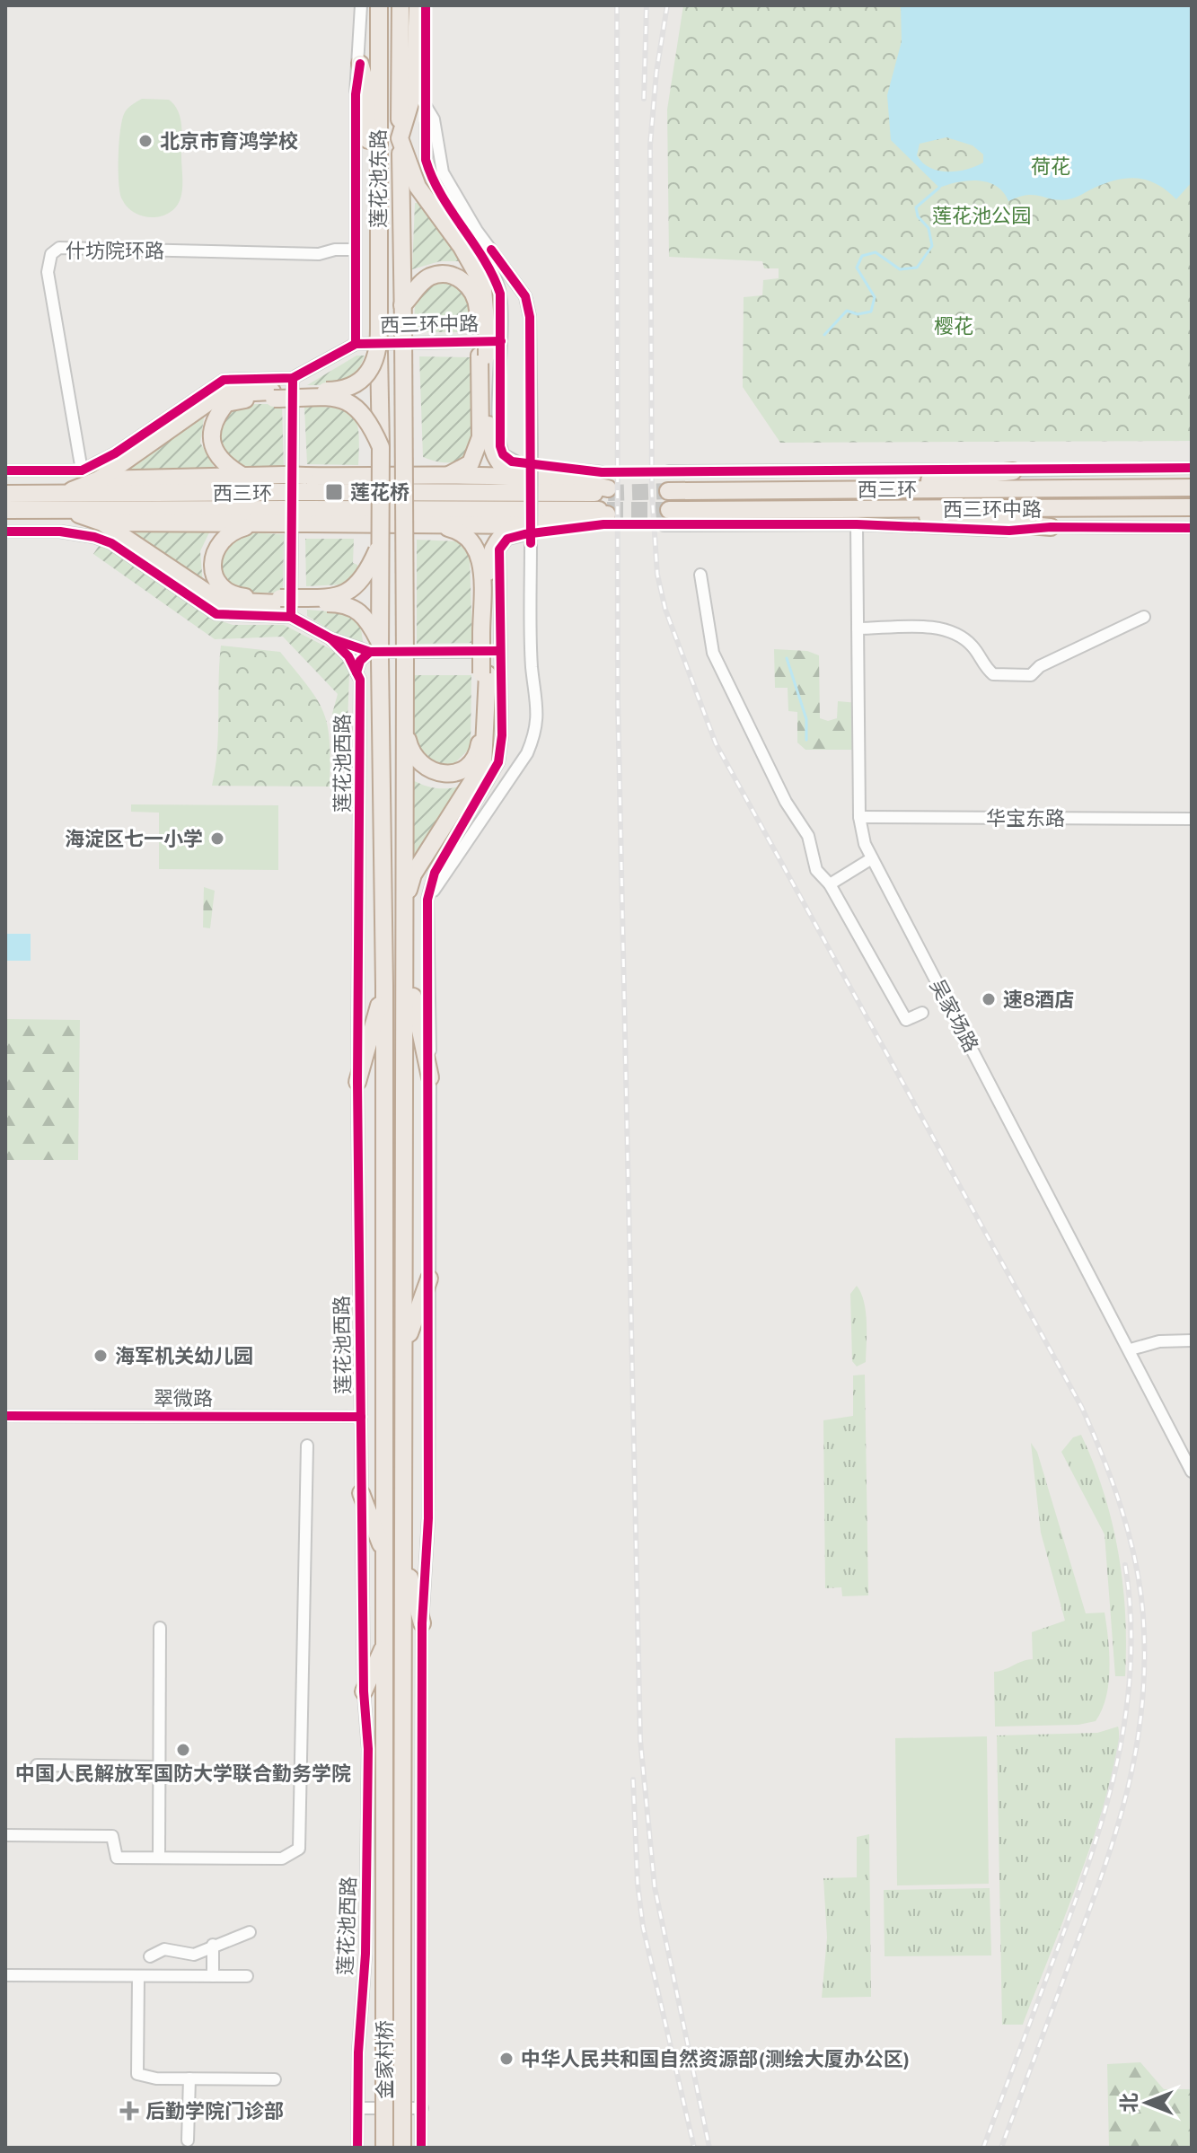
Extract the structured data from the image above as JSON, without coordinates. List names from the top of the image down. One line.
{"streets":{"highway":["莲花池东路","西三环","莲花池西路","金家村桥"],"street":["什坊院环路","西三环中路","华宝东路","吴家场路","翠微路"]},"crossings":[["莲花池东路","莲花池西路"],["什坊院环路","西三环中路"],["西三环中路","西三环"],["西三环中路","吴家场路"],["莲花池西路","翠微路"],["莲花池西路","金家村桥"],["华宝东路","吴家场路"]],"parks":["荷花","莲花池公园","樱花"],"places":{"other":["北京市育鸿学校","海淀区七一小学","速8酒店","海军机关幼儿园","中国人民解放军国防大学联合勤务学院","中华人民共和国自然资源部(测绘大厦办公区)"],"transit":["莲花桥"],"health":["后勤学院门诊部"]},"north":"left"}
